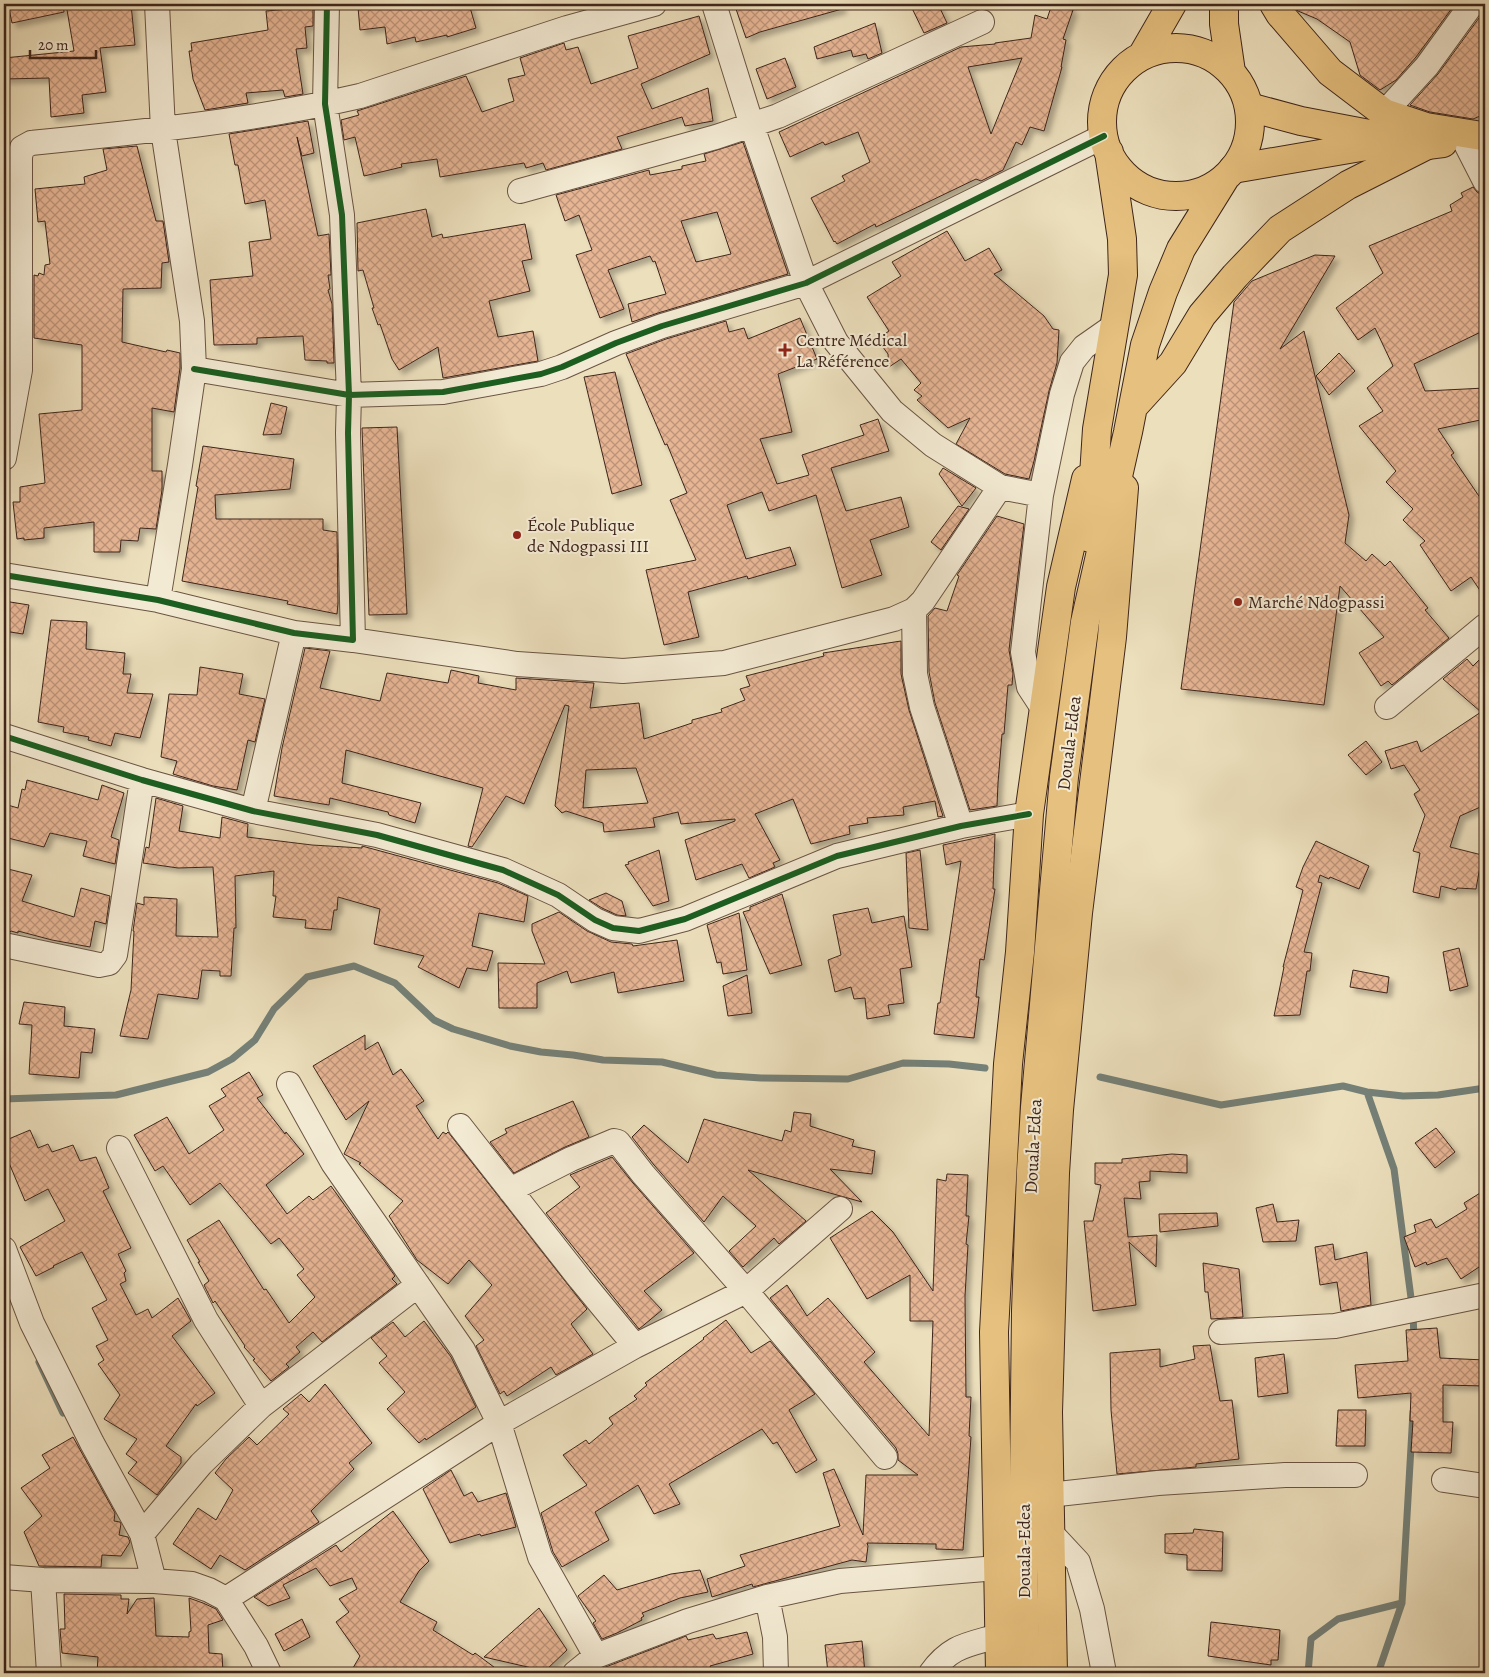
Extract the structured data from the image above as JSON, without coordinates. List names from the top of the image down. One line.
{"streets":{"main road":["Douala-Edea"]},"places":{"health":["Centre Médical La Référence"],"other":["École Publique de Ndogpassi III","Marché Ndogpassi"]},"scale_bar":"20 m"}
